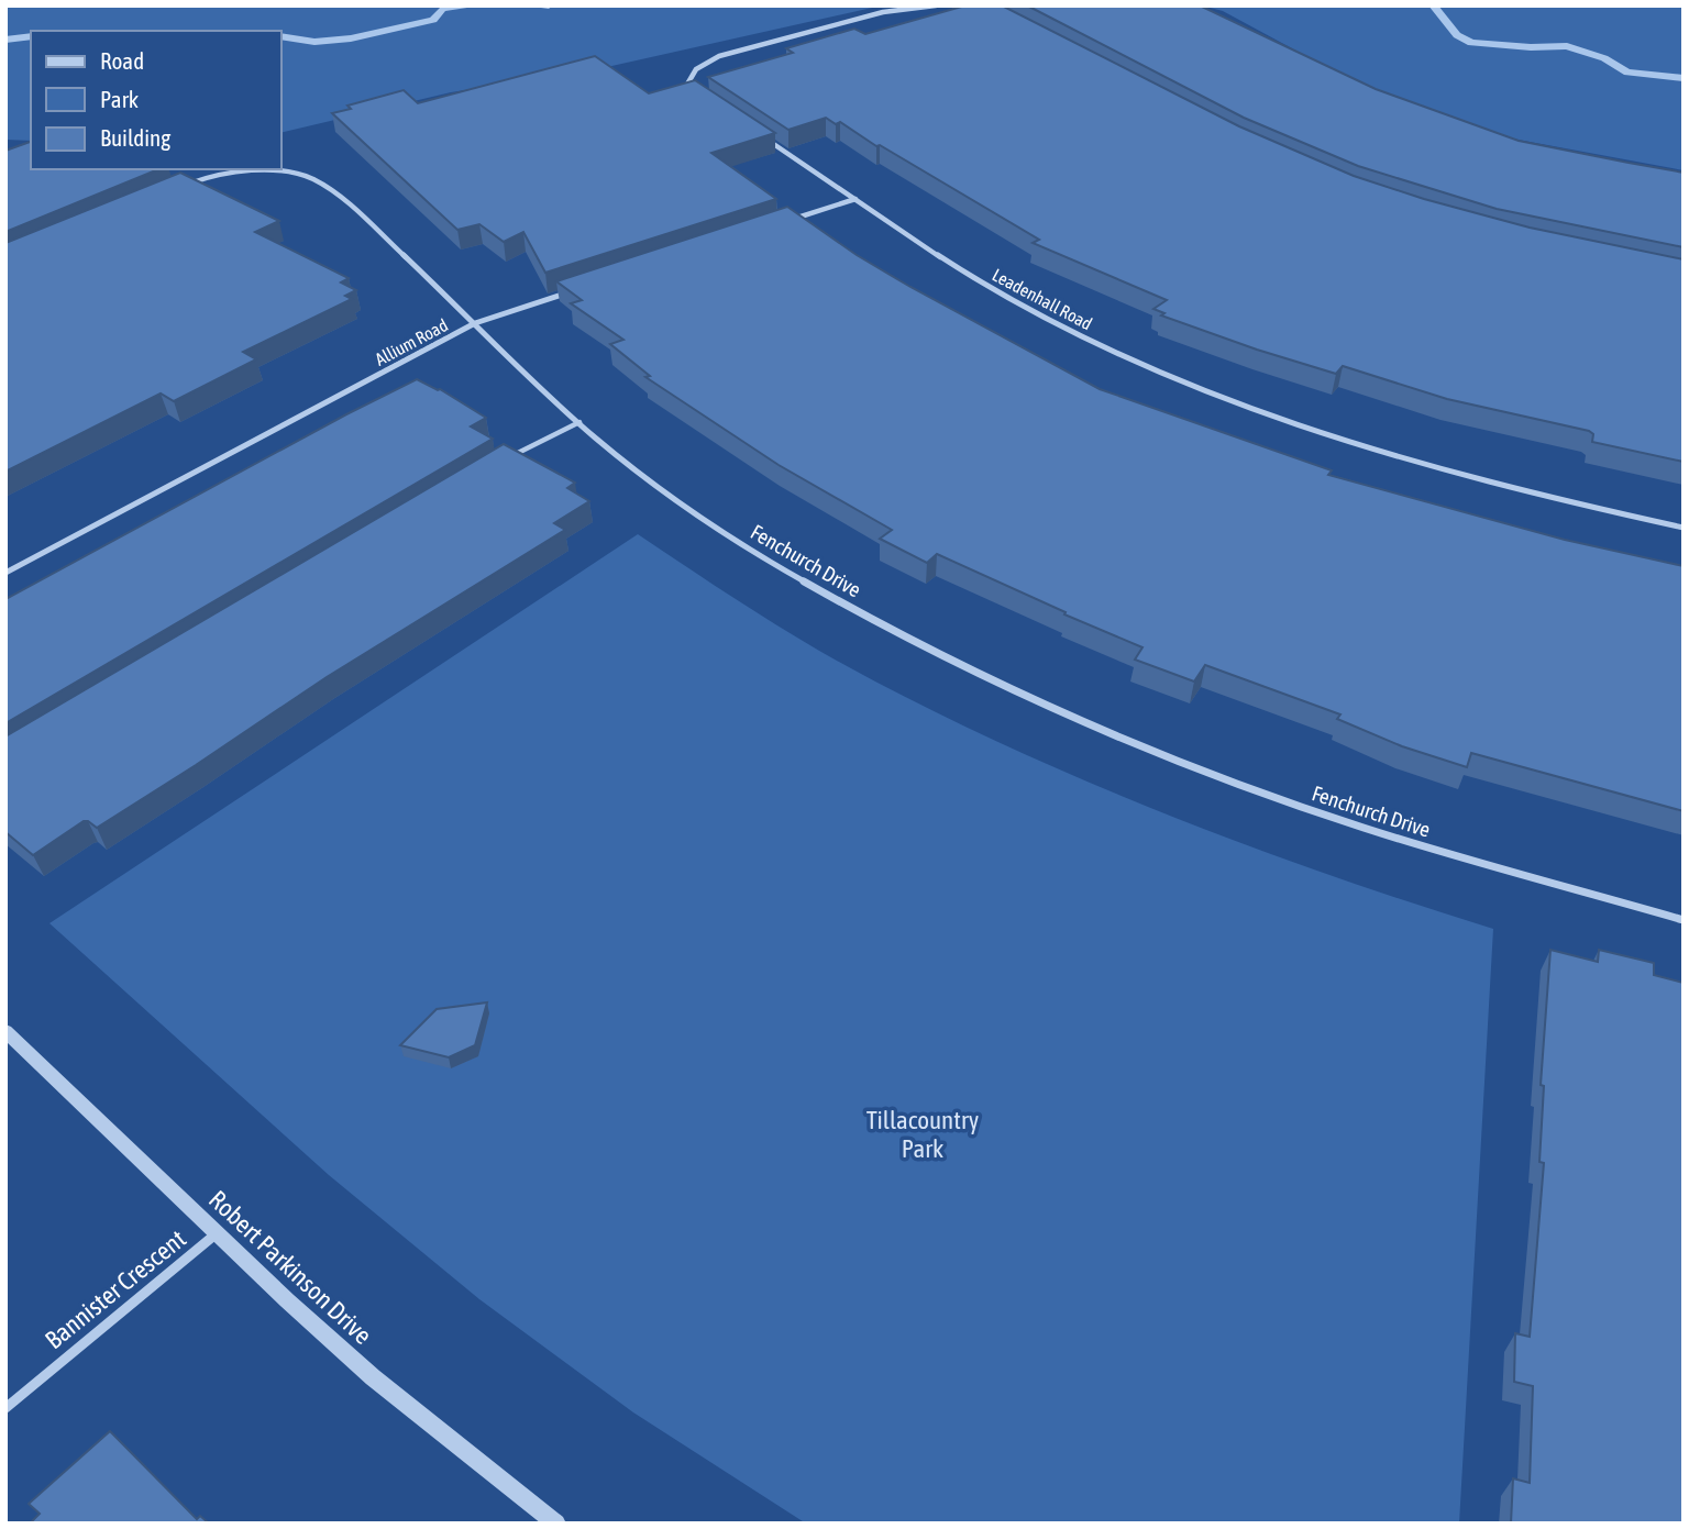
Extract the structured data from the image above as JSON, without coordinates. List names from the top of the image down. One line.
{"streets":{"street":["Leadenhall Road","Allium Road","Fenchurch Drive","Robert Parkinson Drive","Bannister Crescent"]},"crossings":[["Allium Road","Fenchurch Drive"],["Robert Parkinson Drive","Bannister Crescent"]],"parks":["Tillacountry Park"],"legend":["Road","Park","Building"]}
